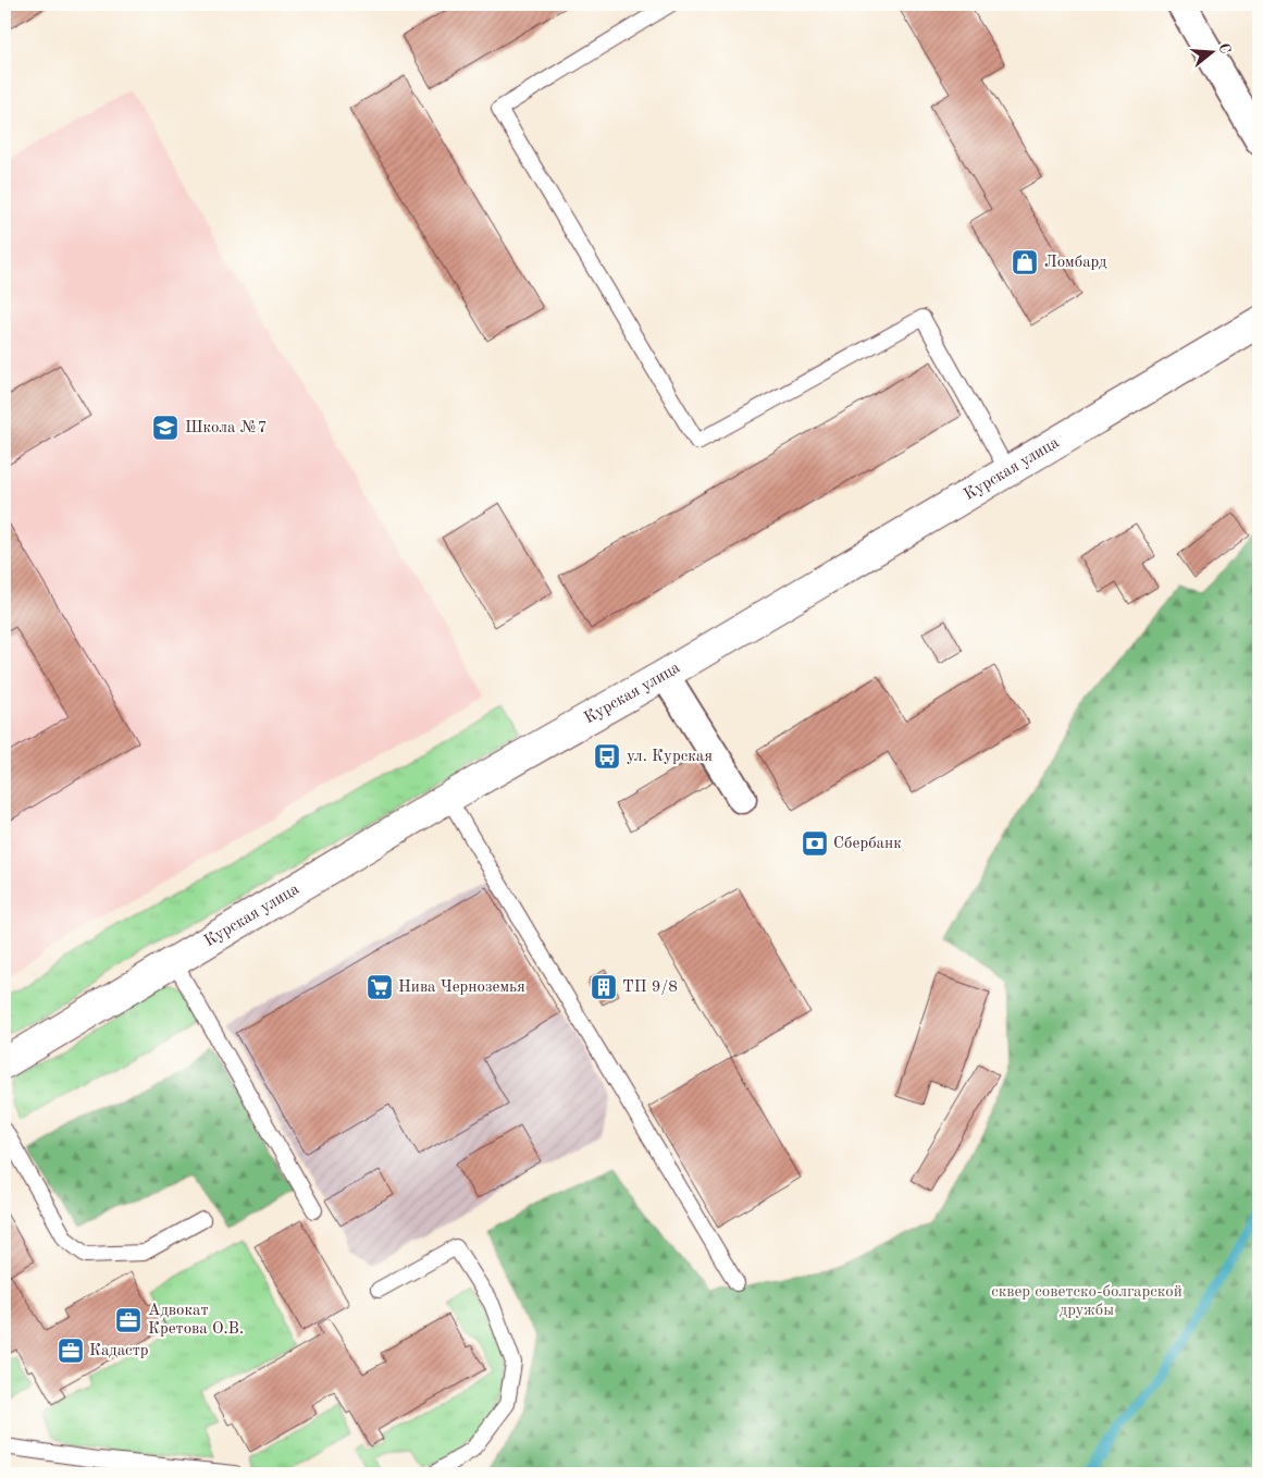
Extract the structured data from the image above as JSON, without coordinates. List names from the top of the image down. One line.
{"streets":{"main road":["Курская улица"]},"parks":["сквер советско-болгарской дружбы"],"places":{"shop":["Ломбард"],"school or university":["Школа №7"],"bus stop":["ул. Курская"],"bank":["Сбербанк"],"supermarket":["Нива Черноземья"],"building":["ТП 9/8"],"office":["Адвокат Кретова О.В.","Кадастр"]},"north":"right"}
